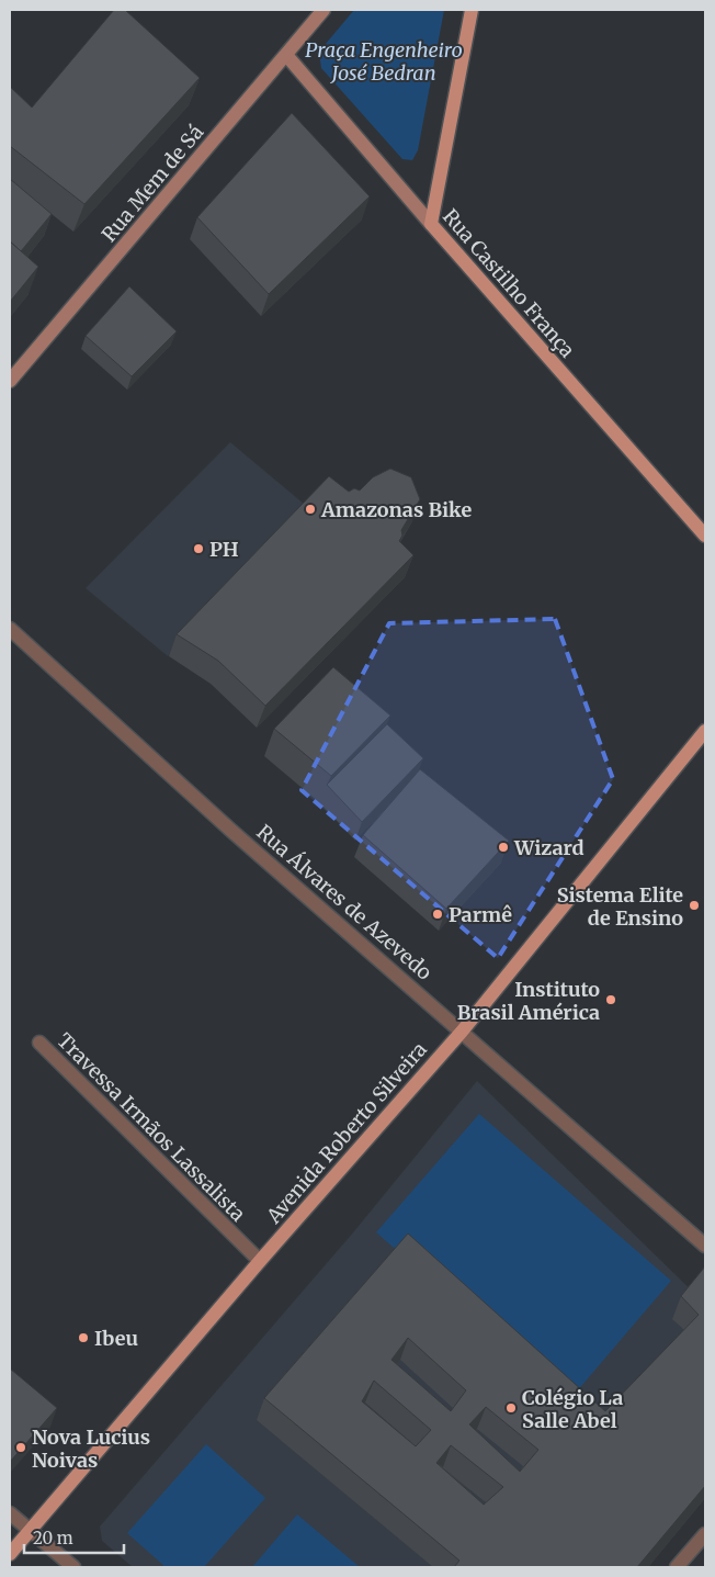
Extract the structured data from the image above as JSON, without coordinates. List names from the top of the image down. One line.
{"streets":{"main road":["Rua Mem de Sá","Rua Castilho França","Avenida Roberto Silveira"],"street":["Rua Álvares de Azevedo","Travessa Irmãos Lassalista"]},"crossings":[["Rua Mem de Sá","Rua Castilho França"],["Rua Álvares de Azevedo","Avenida Roberto Silveira"],["Travessa Irmãos Lassalista","Avenida Roberto Silveira"]],"parks":["Praça Engenheiro José Bedran"],"places":["Amazonas Bike","PH","Wizard","Sistema Elite de Ensino","Parmê","Instituto Brasil América","Ibeu","Colégio La Salle Abel","Nova Lucius Noivas"],"scale_bar":"20 m"}
